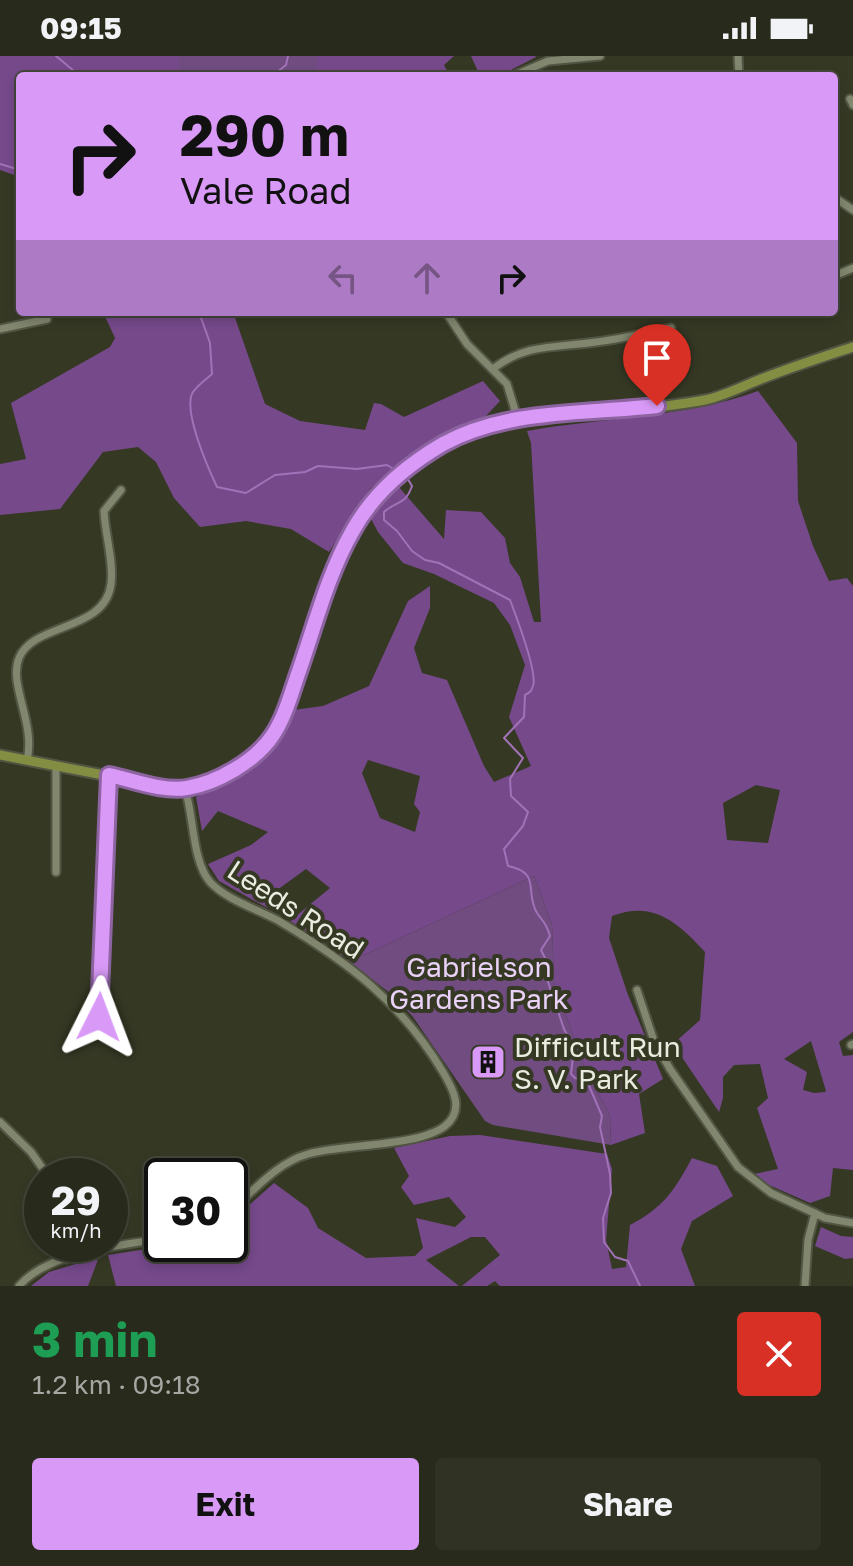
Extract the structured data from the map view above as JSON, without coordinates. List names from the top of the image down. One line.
{"streets":{"street":["Leeds Road"]},"parks":["Gabrielson Gardens Park"],"places":{"building":["Difficult Run S. V. Park"]},"page":{"status":"09:15","turn":["290 m","Vale Road"],"speed":"29 km/h","limit":"30","heading":["3 min","1.2 km · 09:18"],"buttons":["Exit","Share"]}}
